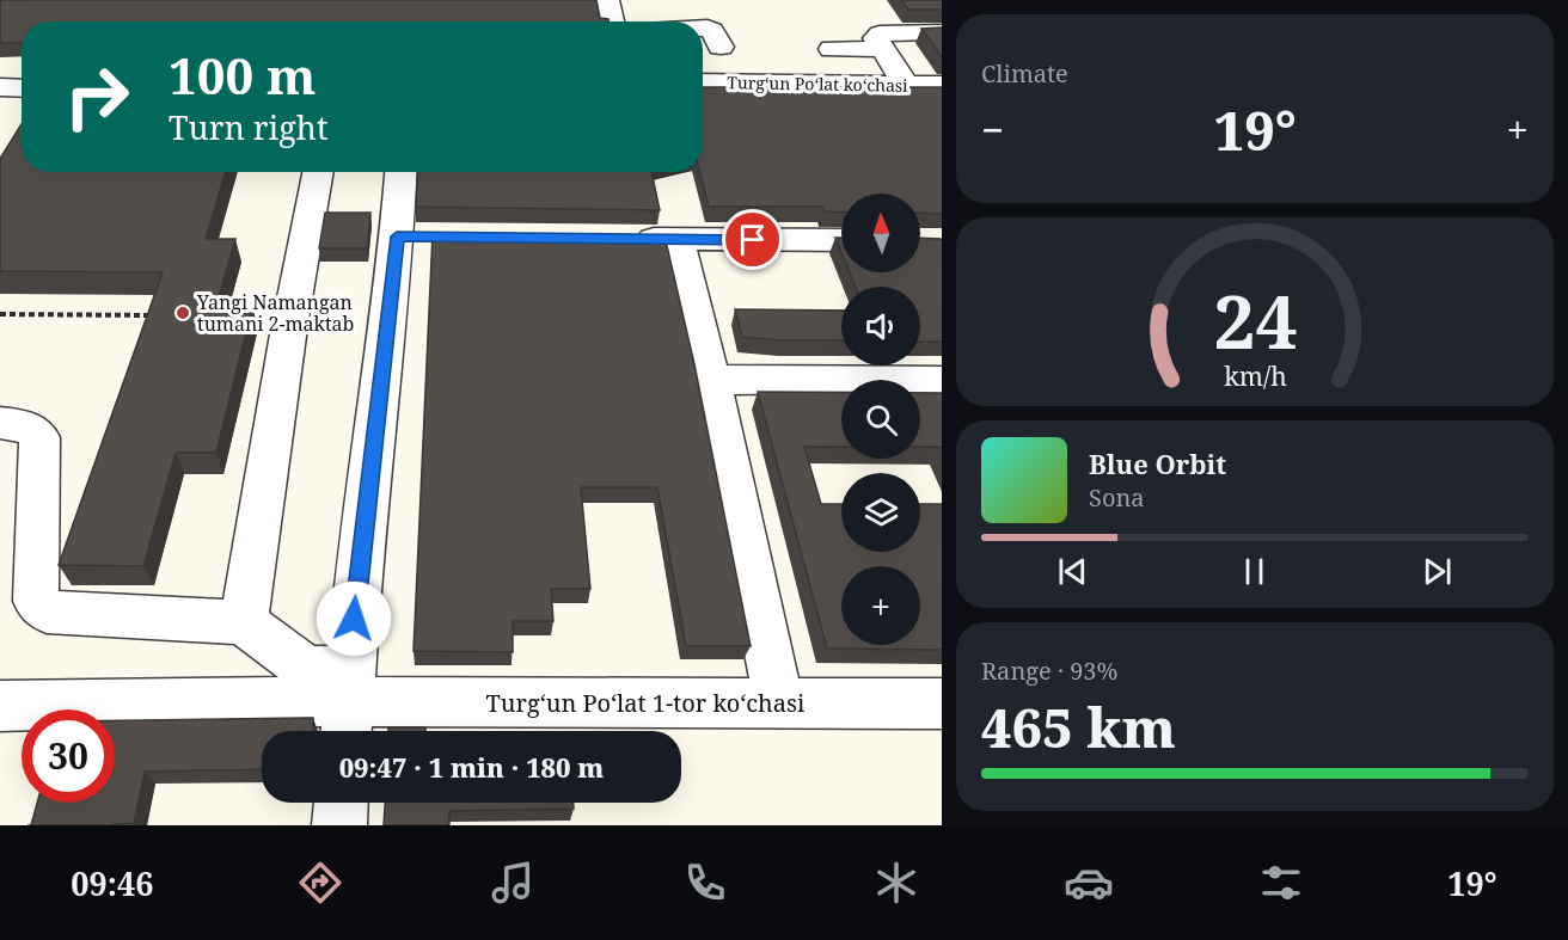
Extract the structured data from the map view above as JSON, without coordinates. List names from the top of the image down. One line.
{"streets":{"street":["Turgʻun Poʻlat koʻchasi","Turgʻun Poʻlat 1-tor koʻchasi"]},"places":["Yangi Namangan tumani 2-maktab"],"north":"top","page":{"tile":["Climate",["Range · 93%","465 km"]],"turn":["100 m","Turn right"],"heat":["−","19°","+"],"map_buttons":"+","song":["Blue Orbit","Sona"],"limit":"30","trip":"09:47 · 1 min · 180 m","tabs":["09:46","19°"],"gauge":["24","km/h"]}}
